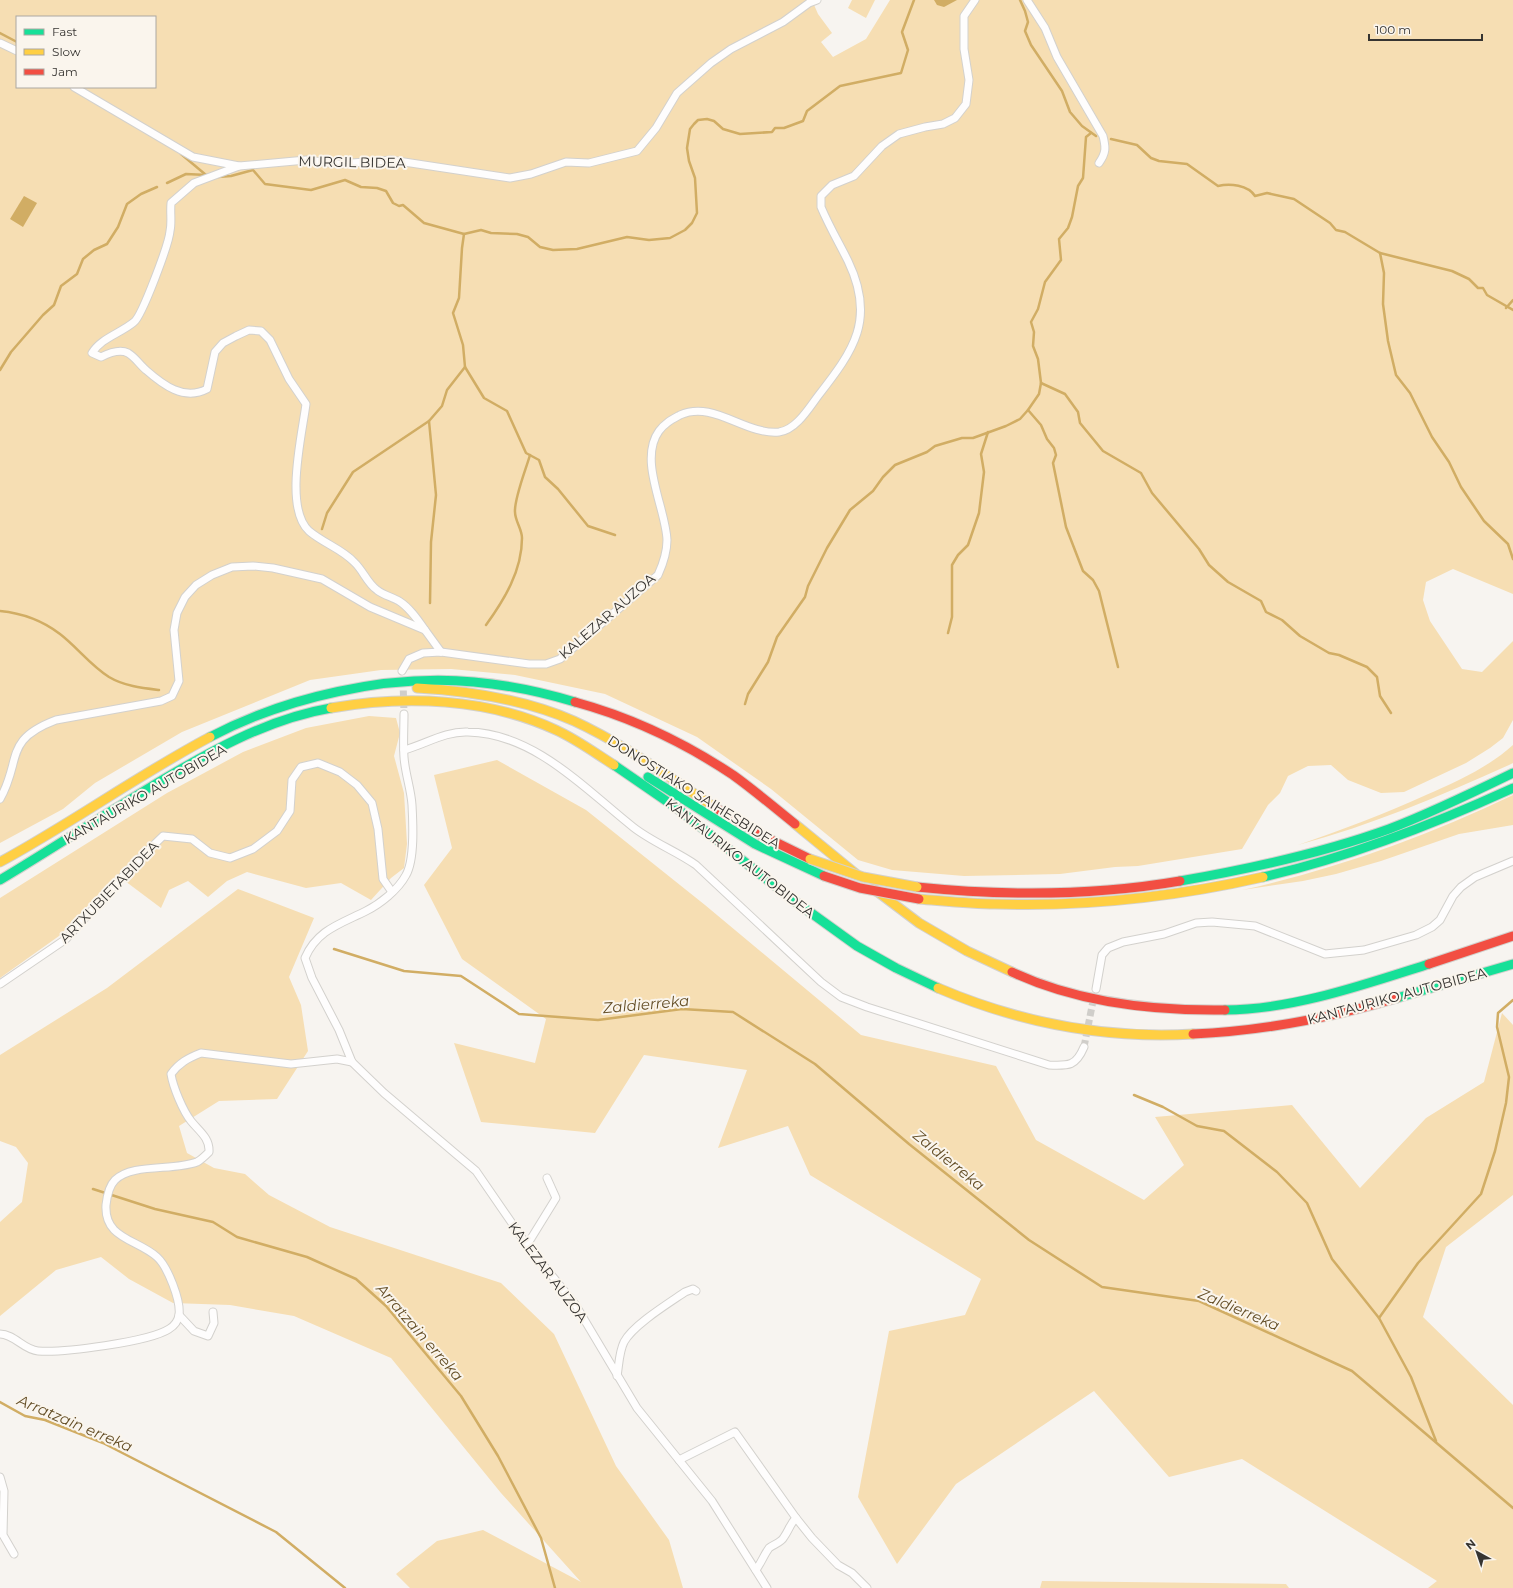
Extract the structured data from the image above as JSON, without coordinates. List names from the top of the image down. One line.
{"streets":{"highway":["DONOSTIAKO SAIHESBIDEA","KANTAURIKO AUTOBIDEA"],"street":["MURGIL BIDEA","KALEZAR AUZOA","ARTXUBIETABIDEA"]},"crossings":[["KALEZAR AUZOA","ARTXUBIETABIDEA"],["DONOSTIAKO SAIHESBIDEA","KANTAURIKO AUTOBIDEA"]],"water":["Zaldierreka","Arratzain erreka"],"legend":["Fast","Slow","Jam"],"scale_bar":"100 m","north":"top left"}
